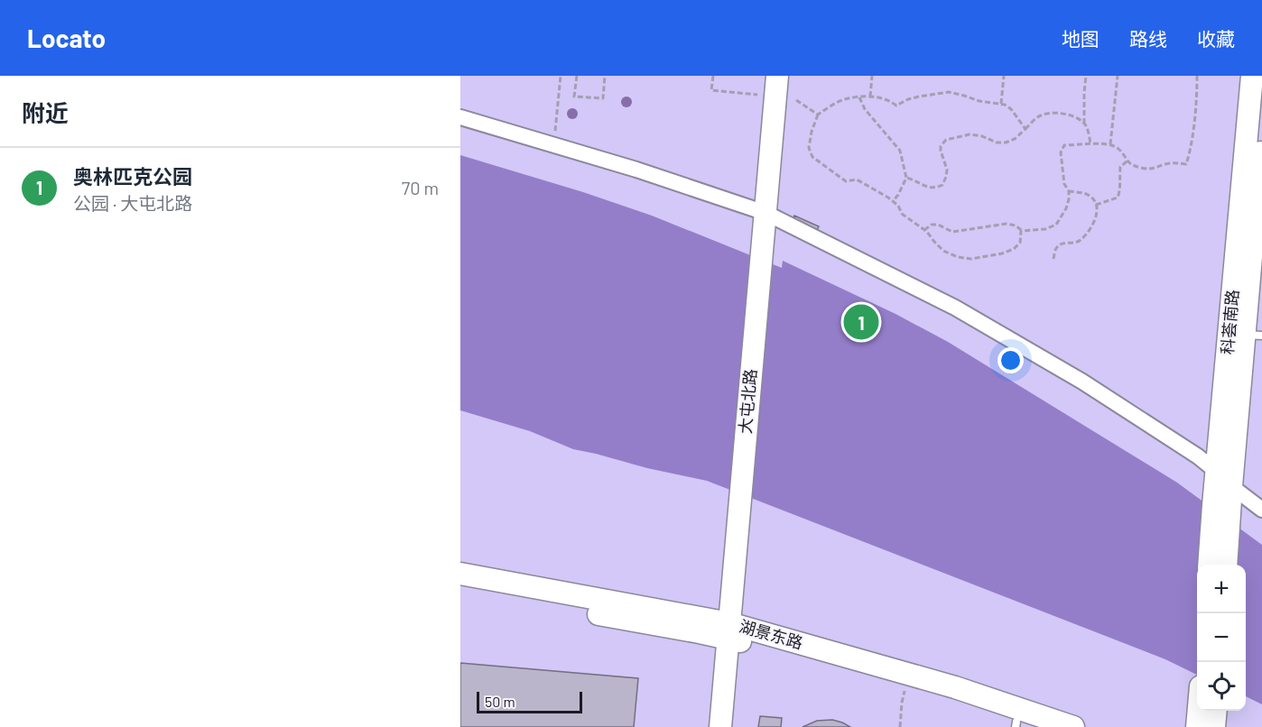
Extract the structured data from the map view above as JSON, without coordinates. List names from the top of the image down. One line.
{"streets":{"street":["科荟南路","大屯北路","湖景东路"]},"crossings":[["大屯北路","湖景东路"]],"scale_bar":"50 m","page":{"header":"Locato","nav":["地图","路线","收藏"],"heading":"附近","list":[{"mark":"1","name":"奥林匹克公园","note":"公园 · 大屯北路","value":"70 m"}],"pins":"1","map_buttons":["+","−"],"scale":"50 m"}}
